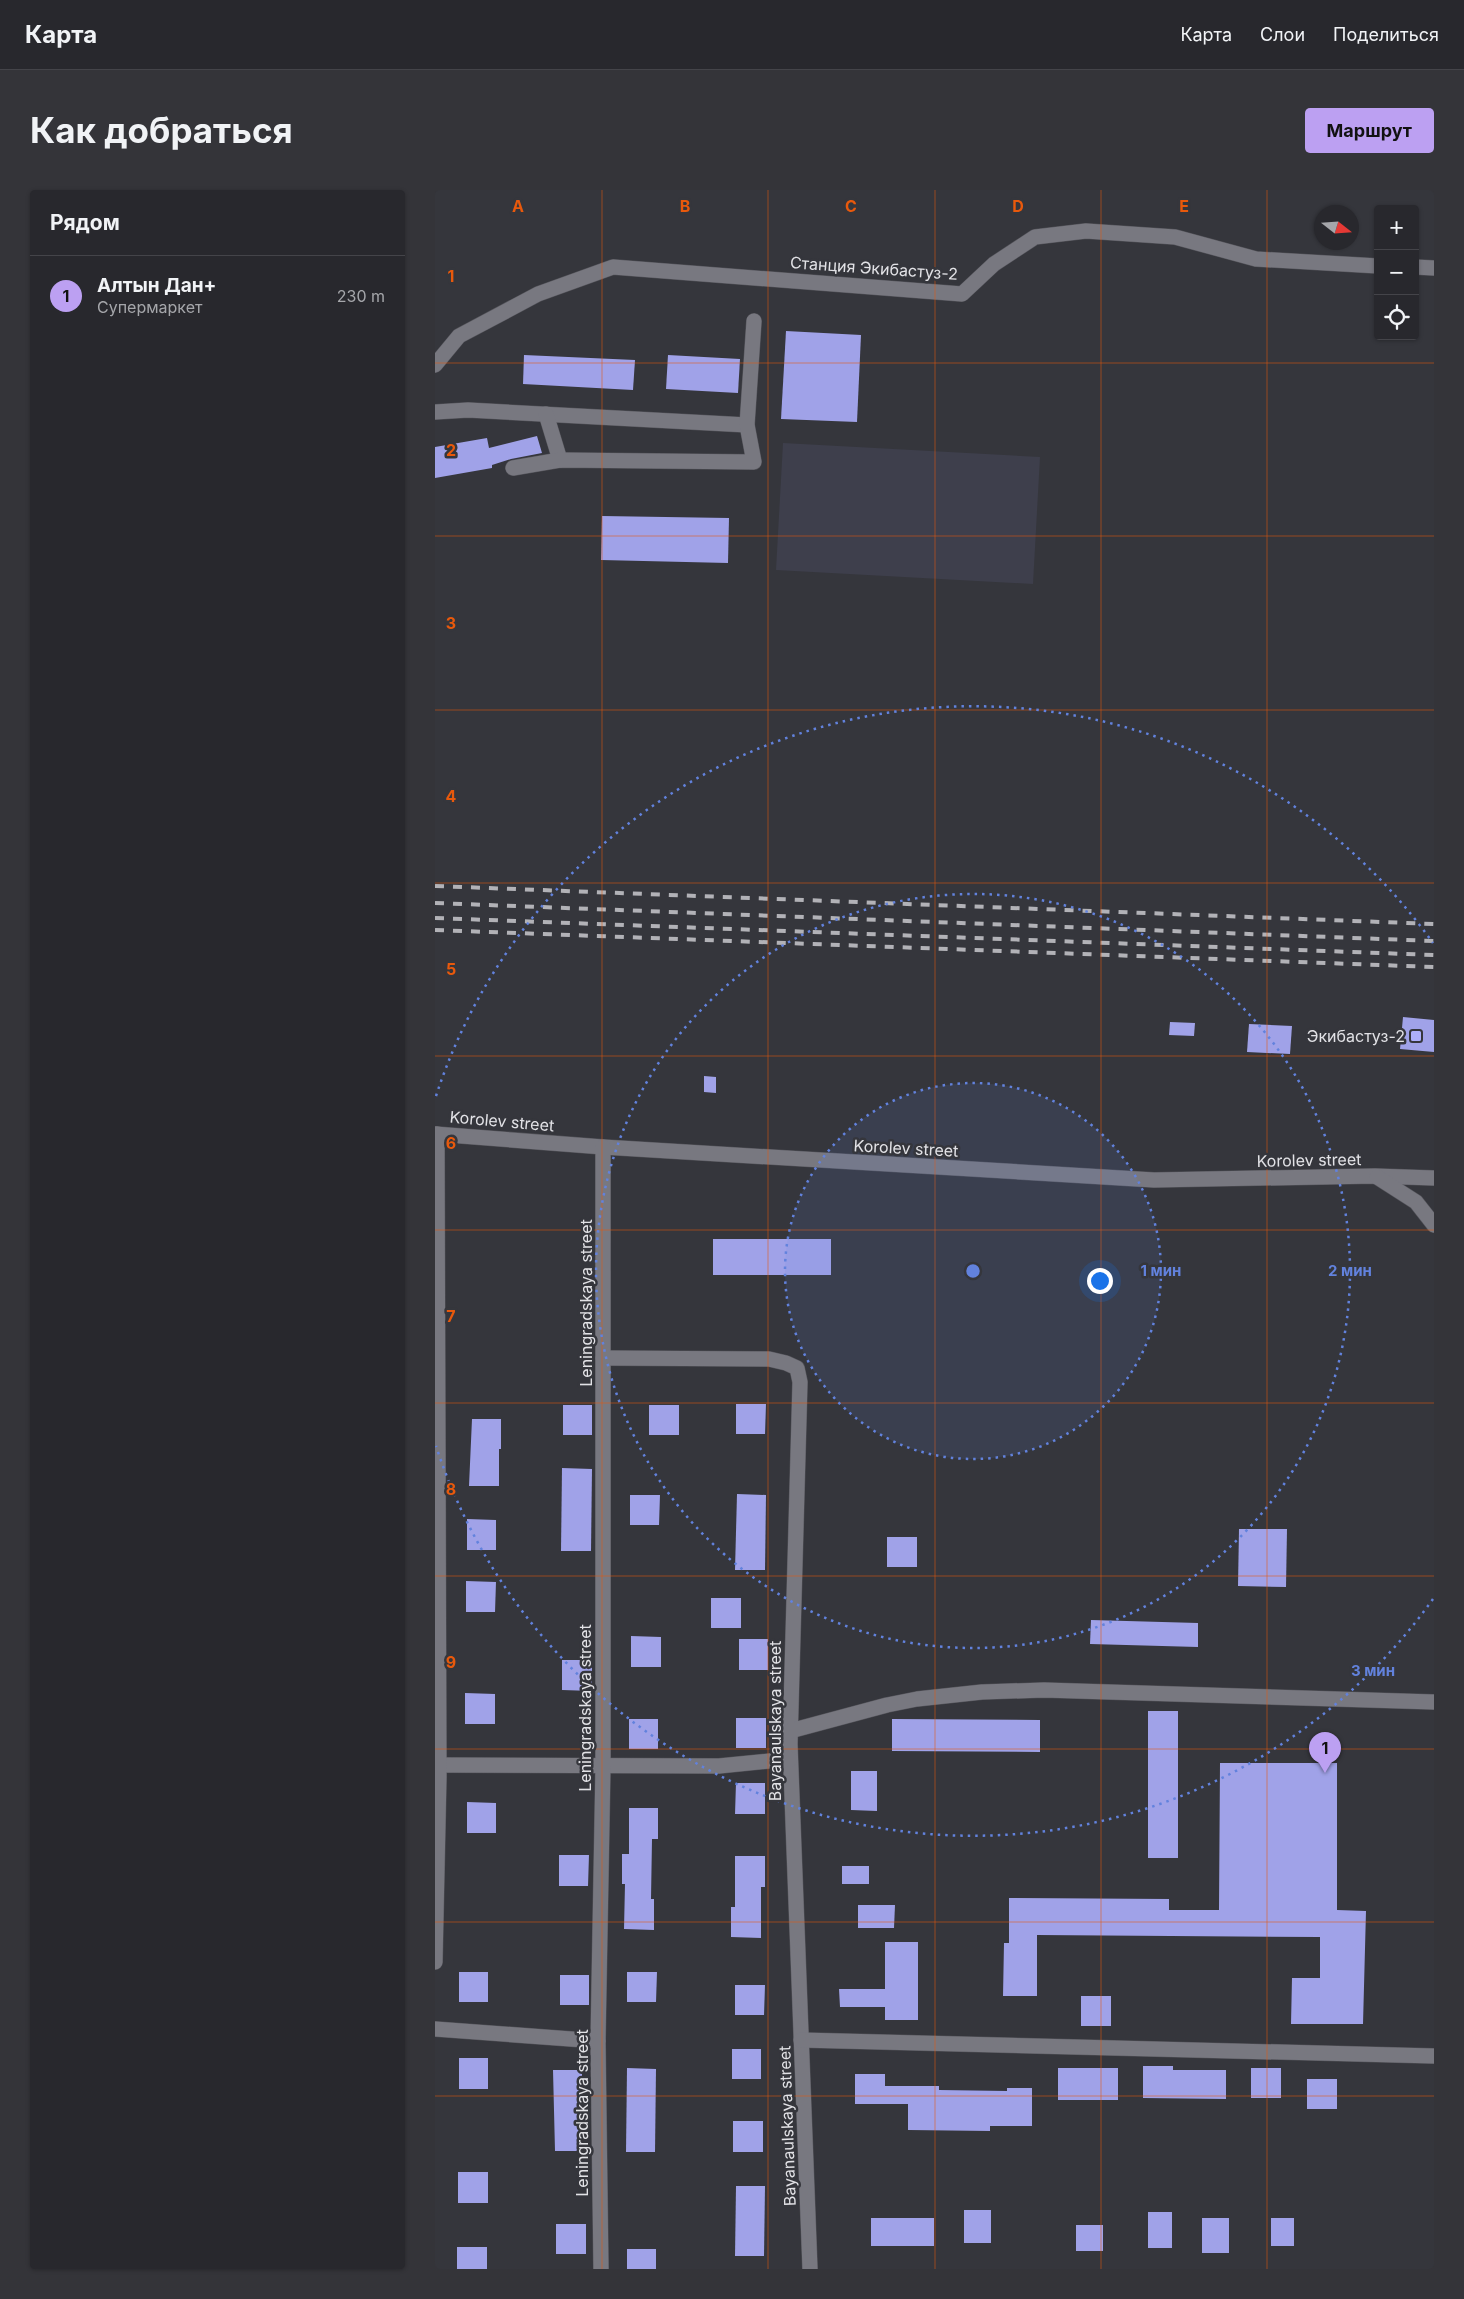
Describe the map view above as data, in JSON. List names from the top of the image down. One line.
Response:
{"streets":{"street":["Станция Экибастуз-2","Korolev street","Leningradskaya street","Bayanaulskaya street"]},"crossings":[["Korolev street","Leningradskaya street"],["Leningradskaya street","Bayanaulskaya street"]],"places":{"transit":["Экибастуз-2"]},"north":"right","page":{"header":"Карта","nav":["Карта","Слои","Поделиться"],"buttons":"Маршрут","title":"Как добраться","heading":"Рядом","map_buttons":["+","−"],"list":[{"mark":"1","name":"Алтын Дан+","note":"Супермаркет","value":"230 m"}],"pins":"1"},"grid":{"columns":["A","B","C","D","E"],"rows":["1","2","3","4","5","6","7","8","9"]},"rings":["1 мин","2 мин","3 мин"]}
